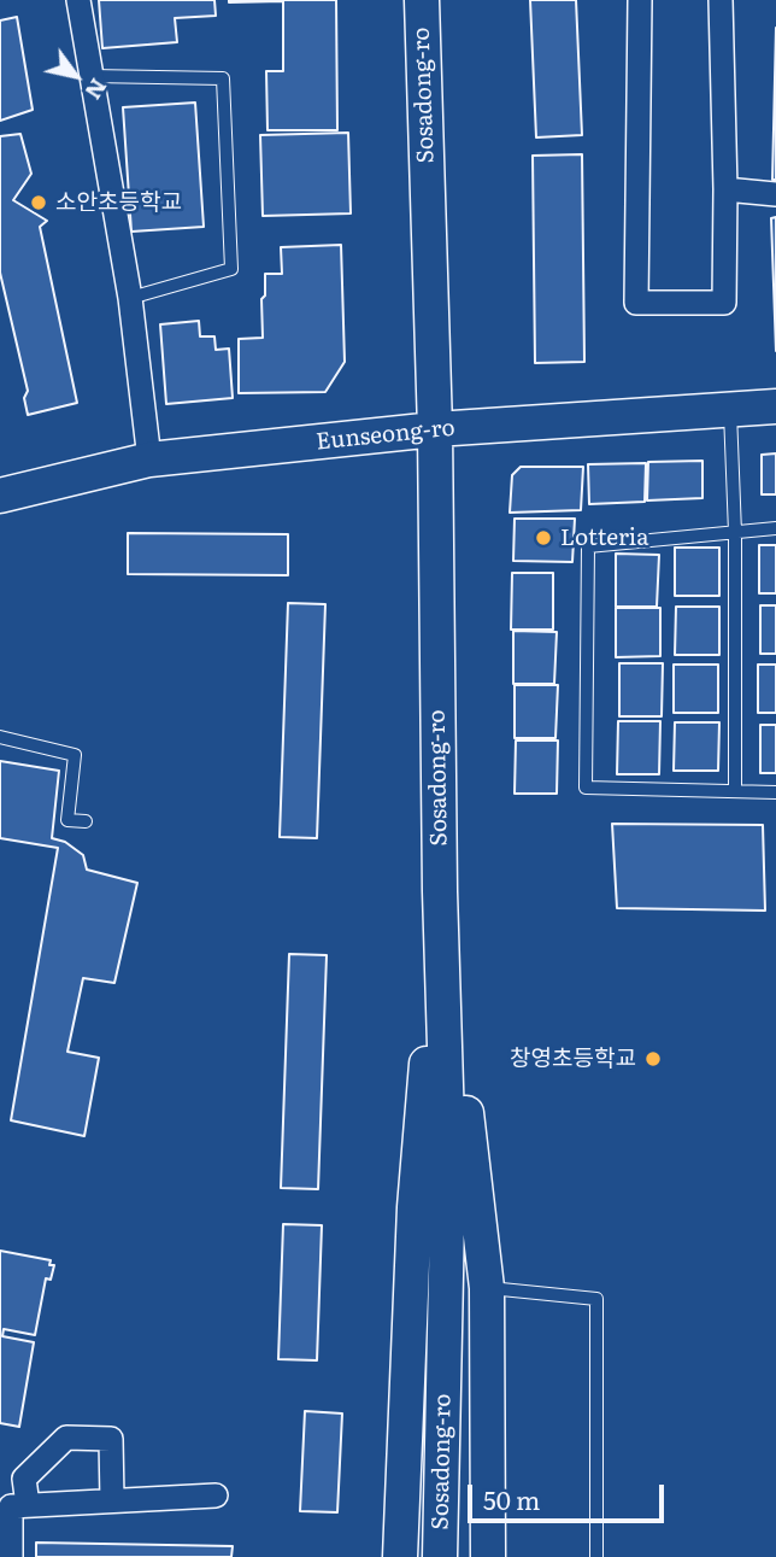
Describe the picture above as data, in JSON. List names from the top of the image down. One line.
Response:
{"streets":{"street":["Sosadong-ro","Eunseong-ro"]},"crossings":[["Sosadong-ro","Eunseong-ro"]],"places":["소안초등학교","Lotteria","창영초등학교"],"scale_bar":"50 m","north":"bottom right"}
